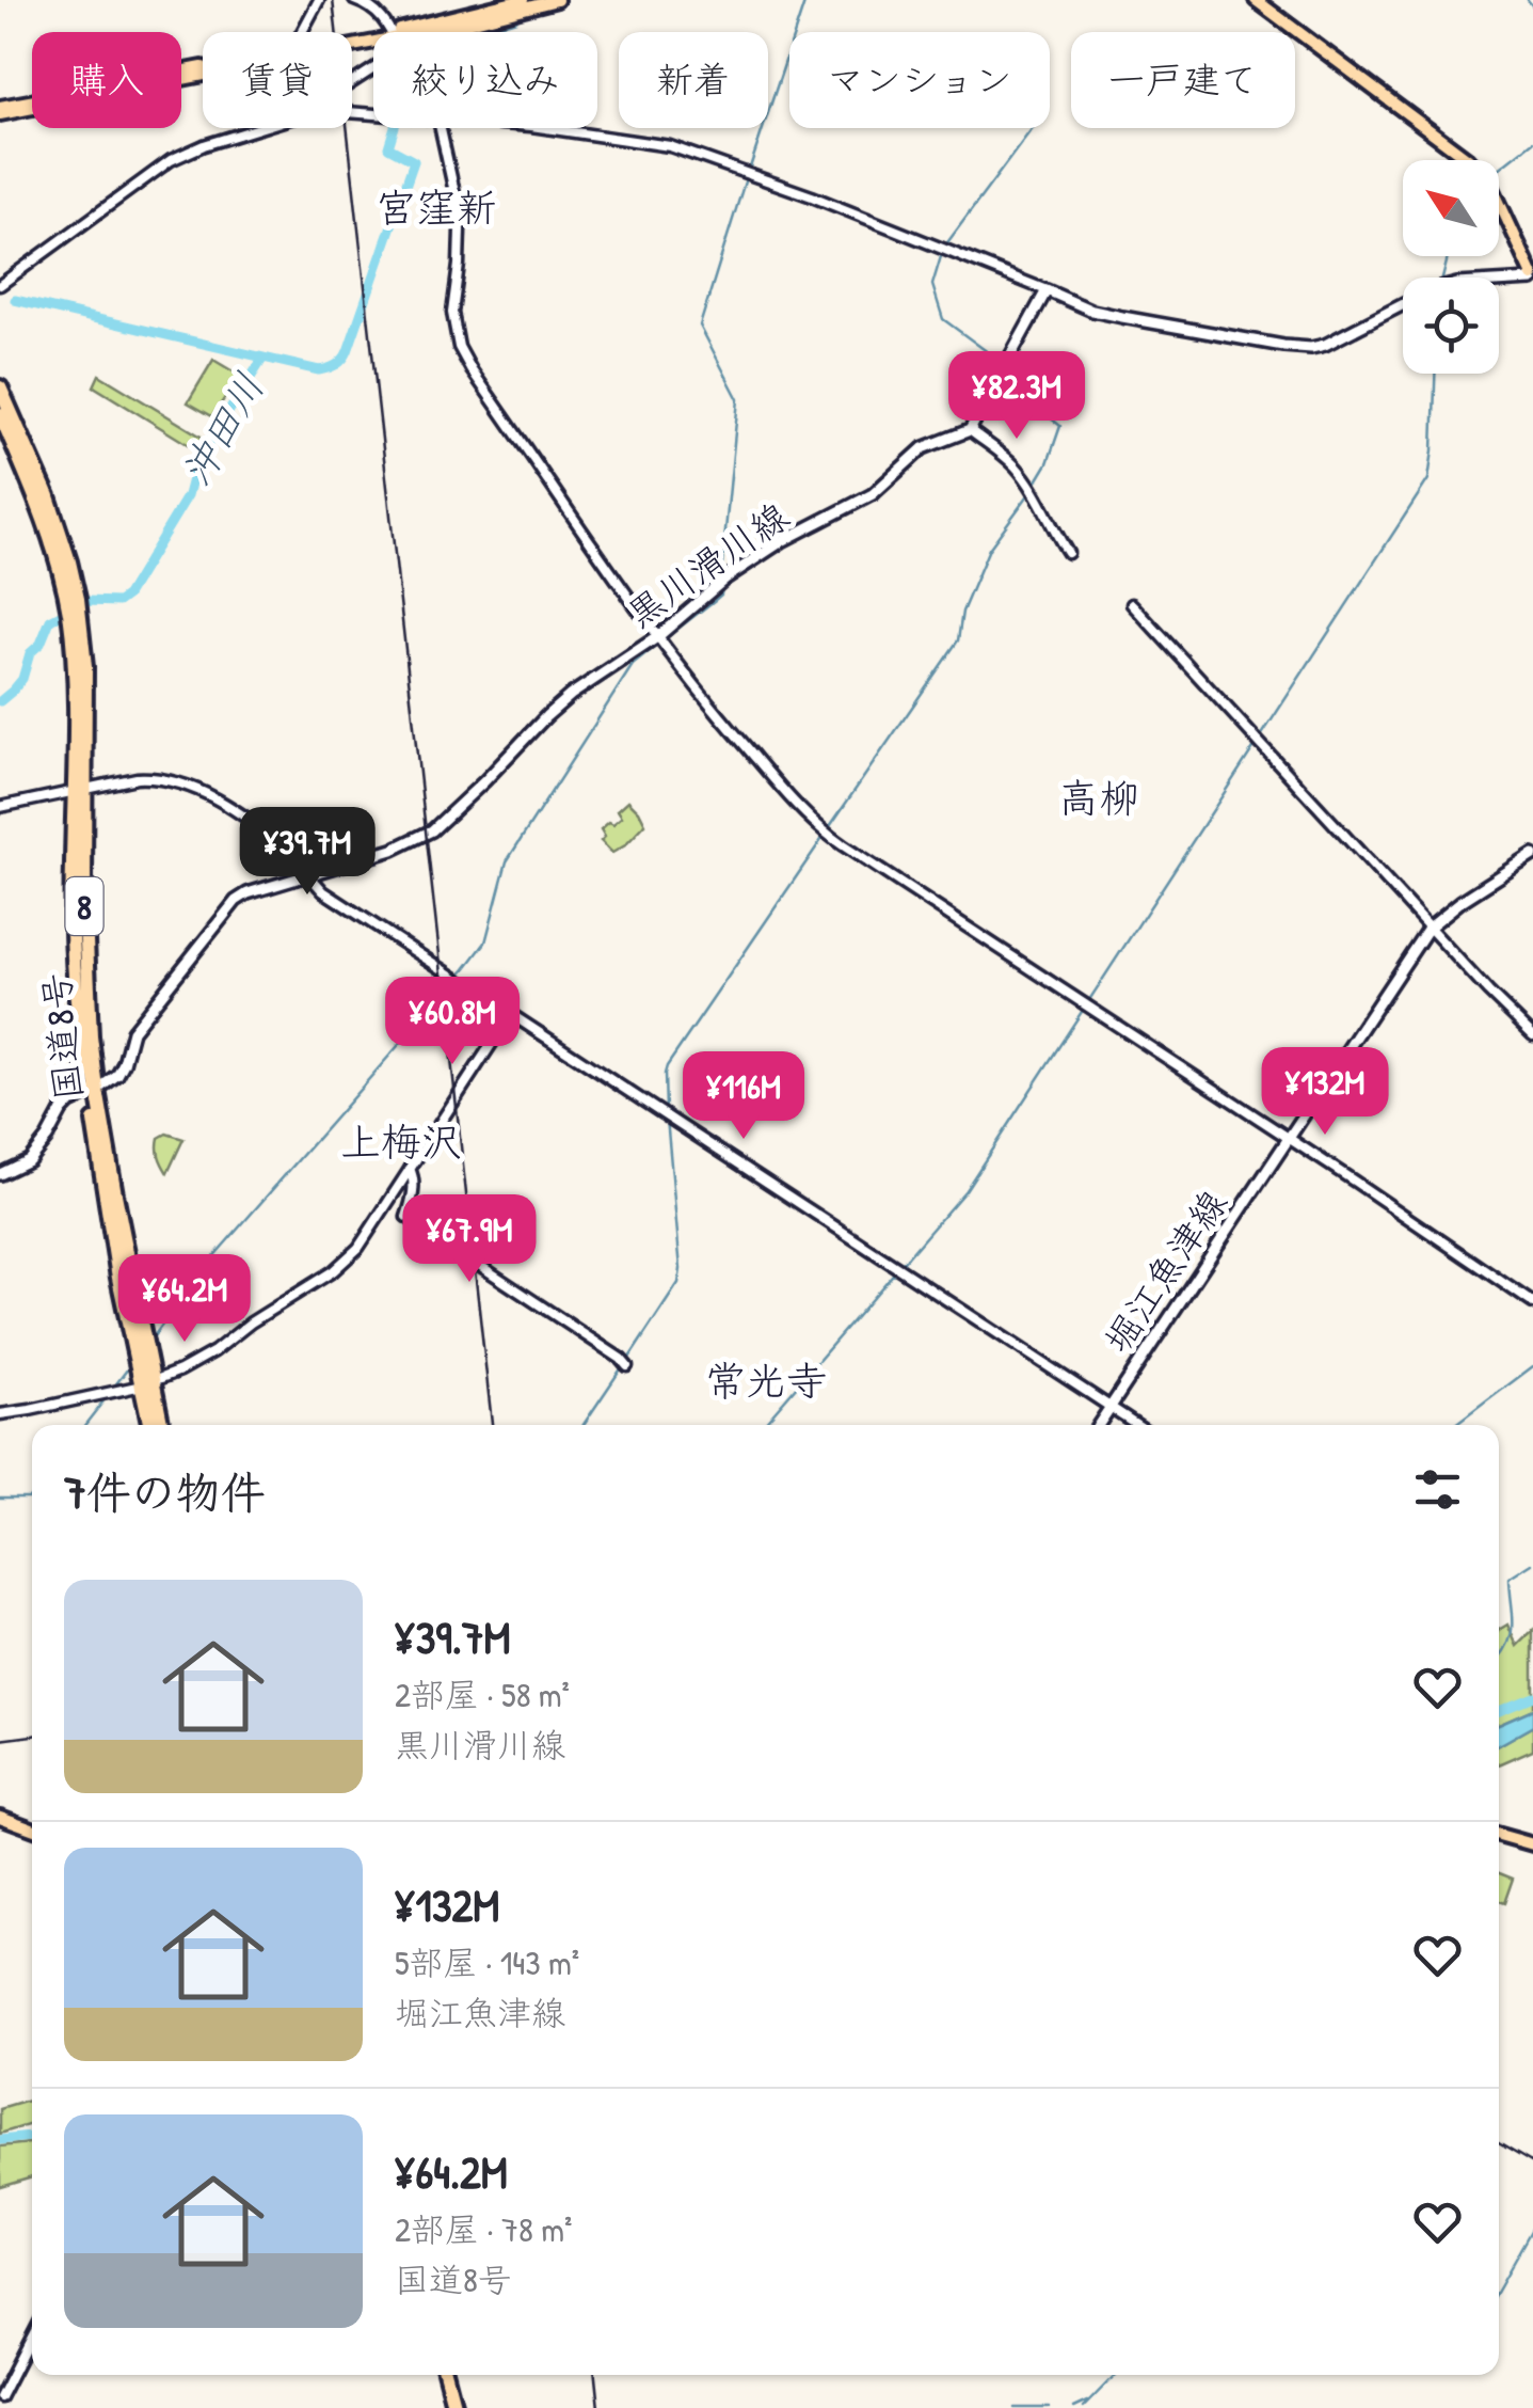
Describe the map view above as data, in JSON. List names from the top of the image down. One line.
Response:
{"streets":{"highway":["8","国道8号"],"main road":["黒川滑川線","堀江魚津線"]},"crossings":[["黒川滑川線","国道8号"]],"districts":["宮窪新","高柳","上梅沢","常光寺"],"water":["沖田川"],"north":"top left","page":{"chip":["購入","賃貸","絞り込み","新着","マンション","一戸建て"],"price":["¥82.3M","¥39.7M","¥60.8M","¥132M","¥116M","¥67.9M","¥64.2M"],"heading":"7件の物件","list":[{"name":"¥39.7M","note":"2部屋 · 58 m² · 黒川滑川線"},{"name":"¥132M","note":"5部屋 · 143 m² · 堀江魚津線"},{"name":"¥64.2M","note":"2部屋 · 78 m² · 国道8号"}]}}
